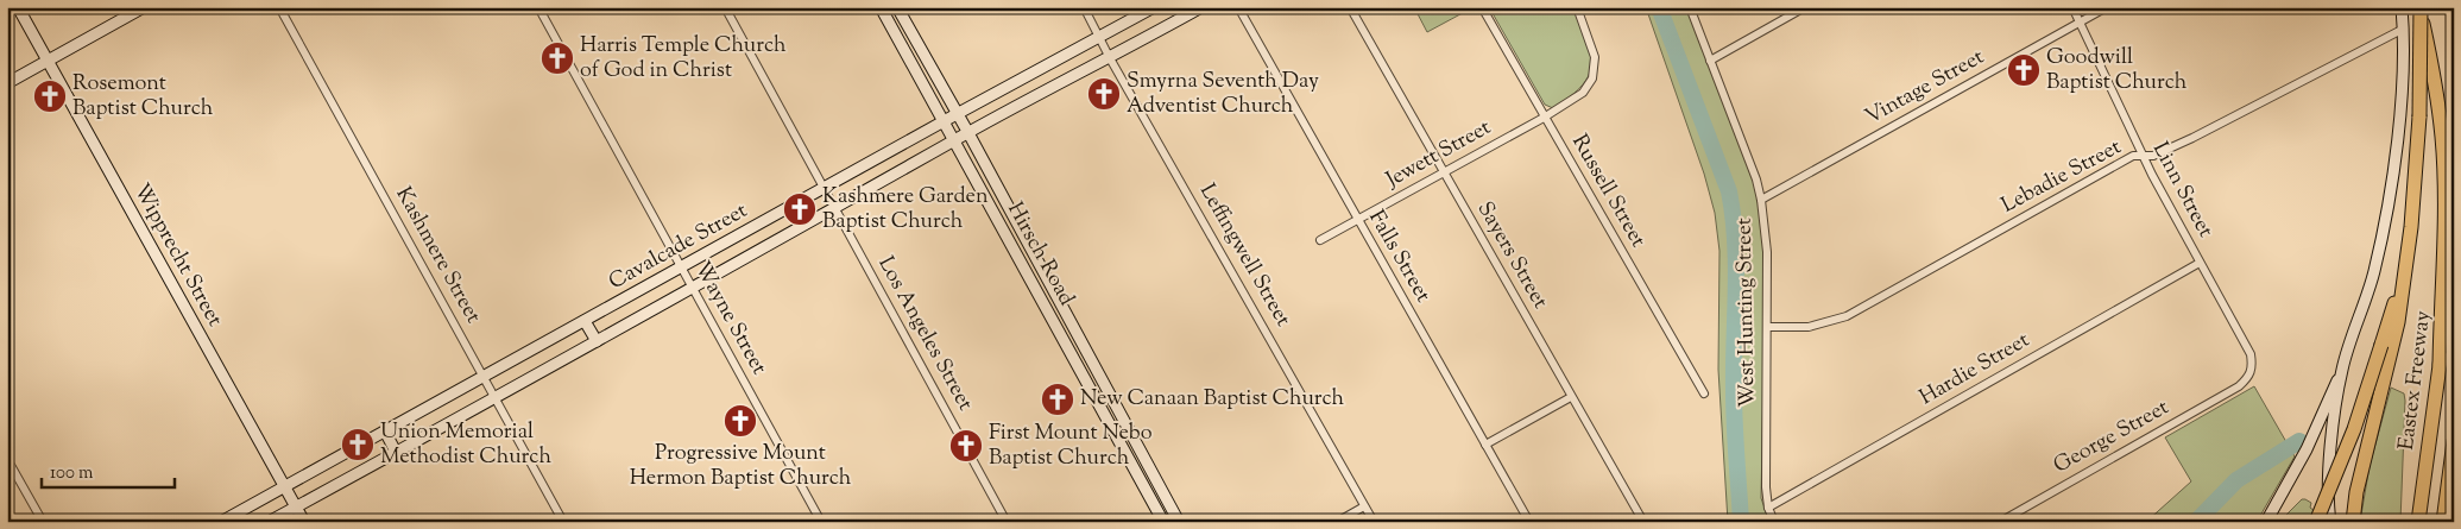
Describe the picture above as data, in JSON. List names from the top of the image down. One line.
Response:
{"streets":{"highway":["Eastex Freeway"],"main road":["Cavalcade Street","Hirsch Road","Wipprecht Street"],"street":["Vintage Street","Jewett Street","Lebadie Street","Linn Street","Russell Street","Kashmere Street","Leffingwell Street","Sayers Street","Falls Street","West Hunting Street","Wayne Street","Los Angeles Street","Hardie Street","George Street"]},"crossings":[["Vintage Street","Linn Street"],["Vintage Street","West Hunting Street"],["Jewett Street","Russell Street"],["Jewett Street","Sayers Street"],["Jewett Street","Falls Street"],["Lebadie Street","Linn Street"],["Lebadie Street","West Hunting Street"],["Linn Street","Hardie Street"],["Linn Street","George Street"],["Cavalcade Street","Hirsch Road"],["Cavalcade Street","Wipprecht Street"],["Cavalcade Street","Kashmere Street"],["Cavalcade Street","Leffingwell Street"],["Cavalcade Street","Wayne Street"],["Cavalcade Street","Los Angeles Street"],["West Hunting Street","Hardie Street"]],"places":{"church":["Harris Temple Church of God in Christ","Goodwill Baptist Church","Smyrna Seventh Day Adventist Church","Rosemont Baptist Church","Kashmere Garden Baptist Church","New Canaan Baptist Church","Progressive Mount Hermon Baptist Church","Union Memorial Methodist Church","First Mount Nebo Baptist Church"]},"scale_bar":"100 m"}
